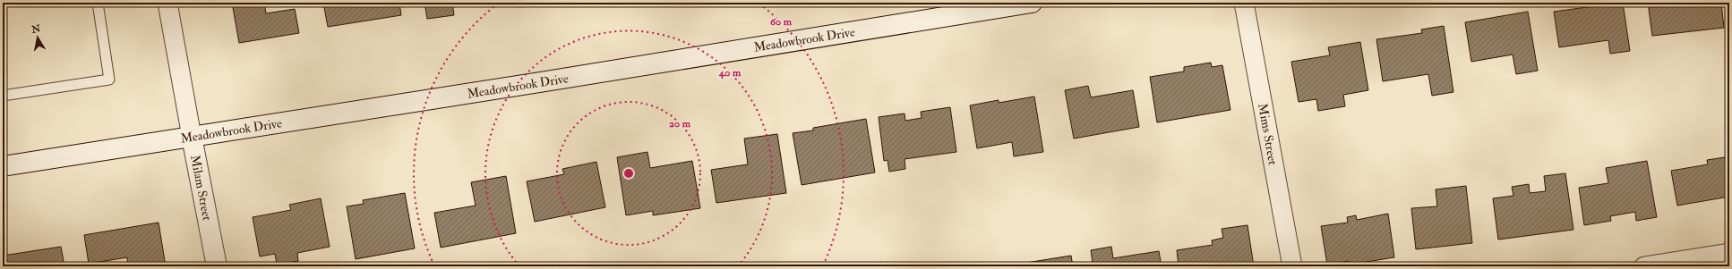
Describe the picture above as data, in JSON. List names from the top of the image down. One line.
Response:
{"streets":{"main road":["Meadowbrook Drive","Milam Street"],"street":["Mims Street"]},"crossings":[["Meadowbrook Drive","Milam Street"]],"north":"top","rings":["60 m","40 m","20 m"]}
